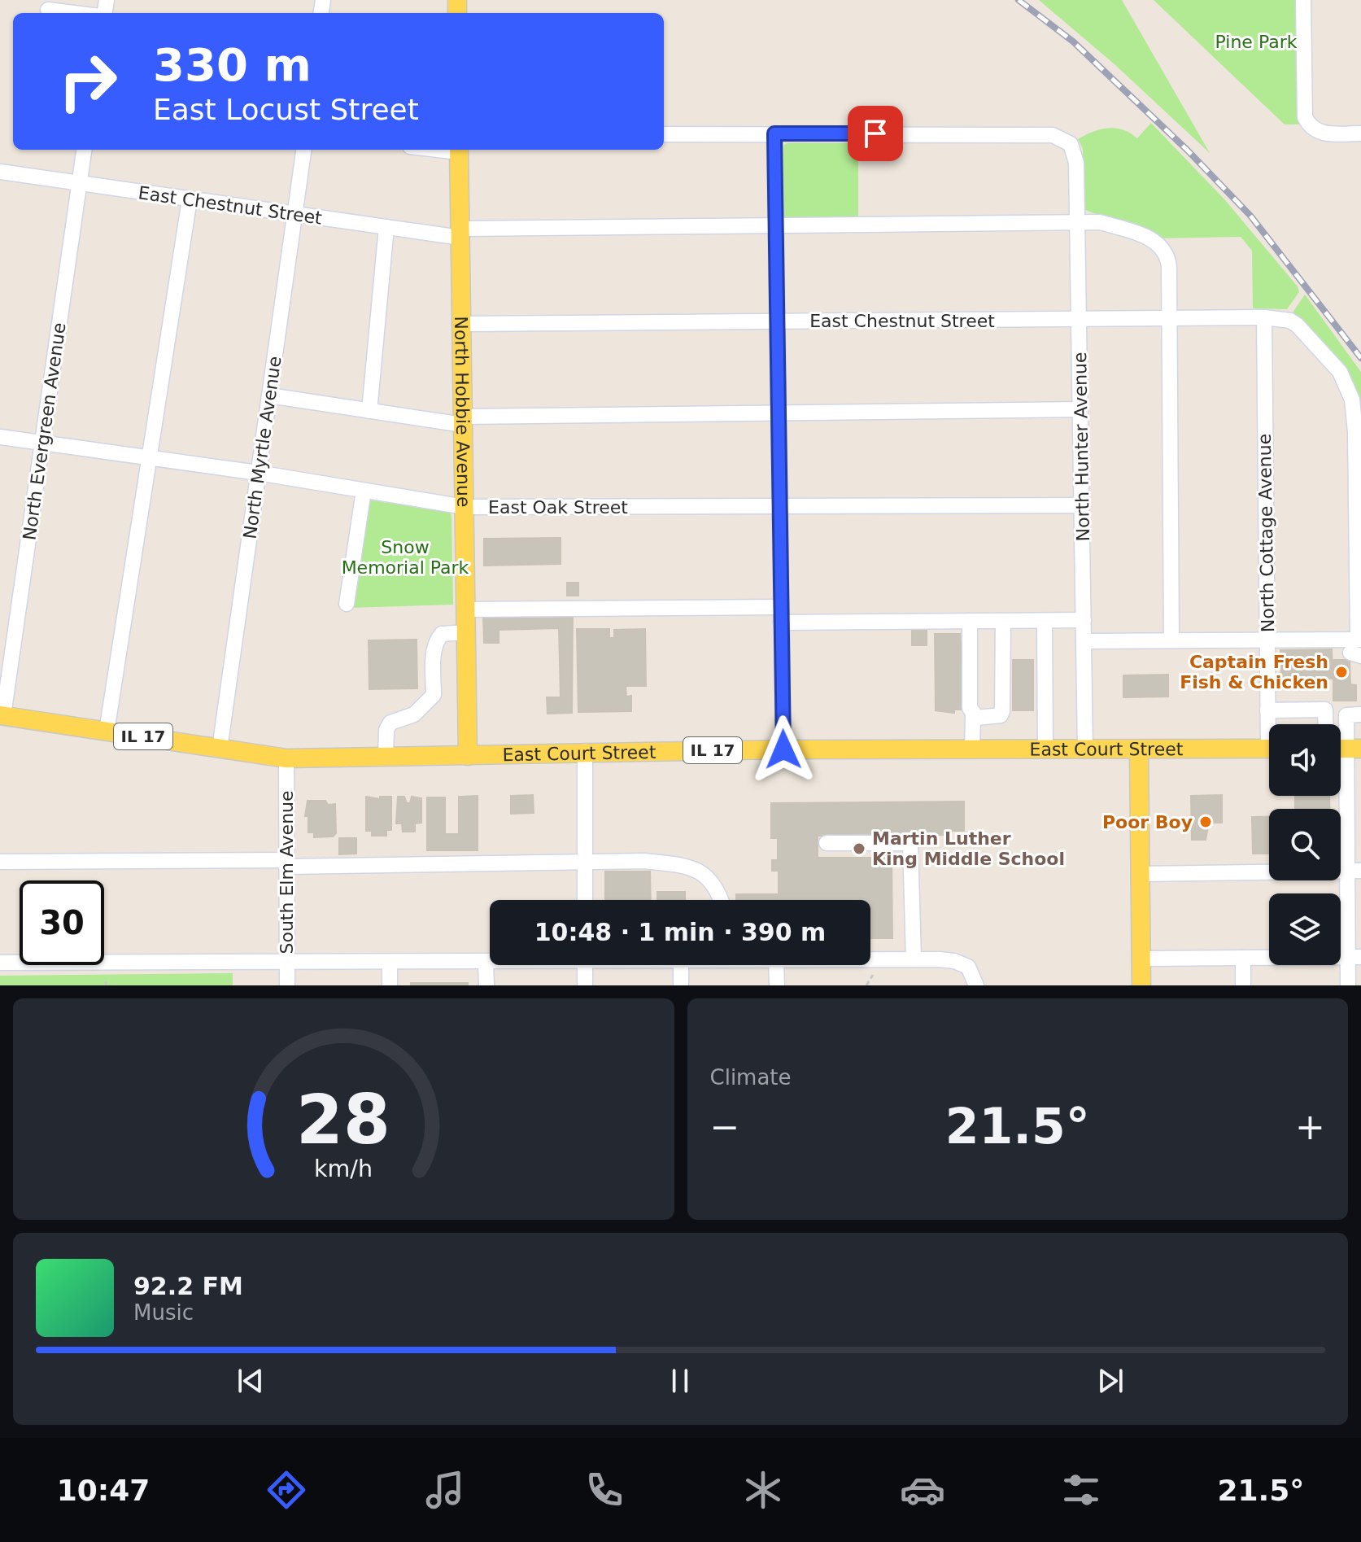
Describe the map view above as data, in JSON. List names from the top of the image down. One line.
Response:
{"streets":{"main road":["North Hobbie Avenue","IL 17","East Court Street"],"street":["East Chestnut Street","North Evergreen Avenue","North Hunter Avenue","North Myrtle Avenue","East Oak Street","North Cottage Avenue","South Elm Avenue"]},"crossings":[["East Chestnut Street","North Hobbie Avenue"],["East Chestnut Street","North Evergreen Avenue"],["East Chestnut Street","North Hunter Avenue"],["East Chestnut Street","North Myrtle Avenue"],["East Chestnut Street","North Cottage Avenue"],["North Hobbie Avenue","East Oak Street"],["North Hobbie Avenue","East Court Street"],["North Evergreen Avenue","East Oak Street"],["North Evergreen Avenue","East Court Street"],["North Hunter Avenue","East Oak Street"],["North Hunter Avenue","East Court Street"],["North Myrtle Avenue","East Oak Street"],["North Myrtle Avenue","East Court Street"],["East Court Street","South Elm Avenue"]],"parks":["Pine Park","Snow Memorial Park"],"places":["Captain Fresh Fish & Chicken","Poor Boy","Martin Luther King Middle School"],"page":{"turn":["330 m","East Locust Street"],"limit":"30","trip":"10:48 · 1 min · 390 m","tile":"Climate","heat":["−","21.5°","+"],"song":["92.2 FM","Music"],"tabs":["10:47","21.5°"],"gauge":["28","km/h"]}}
